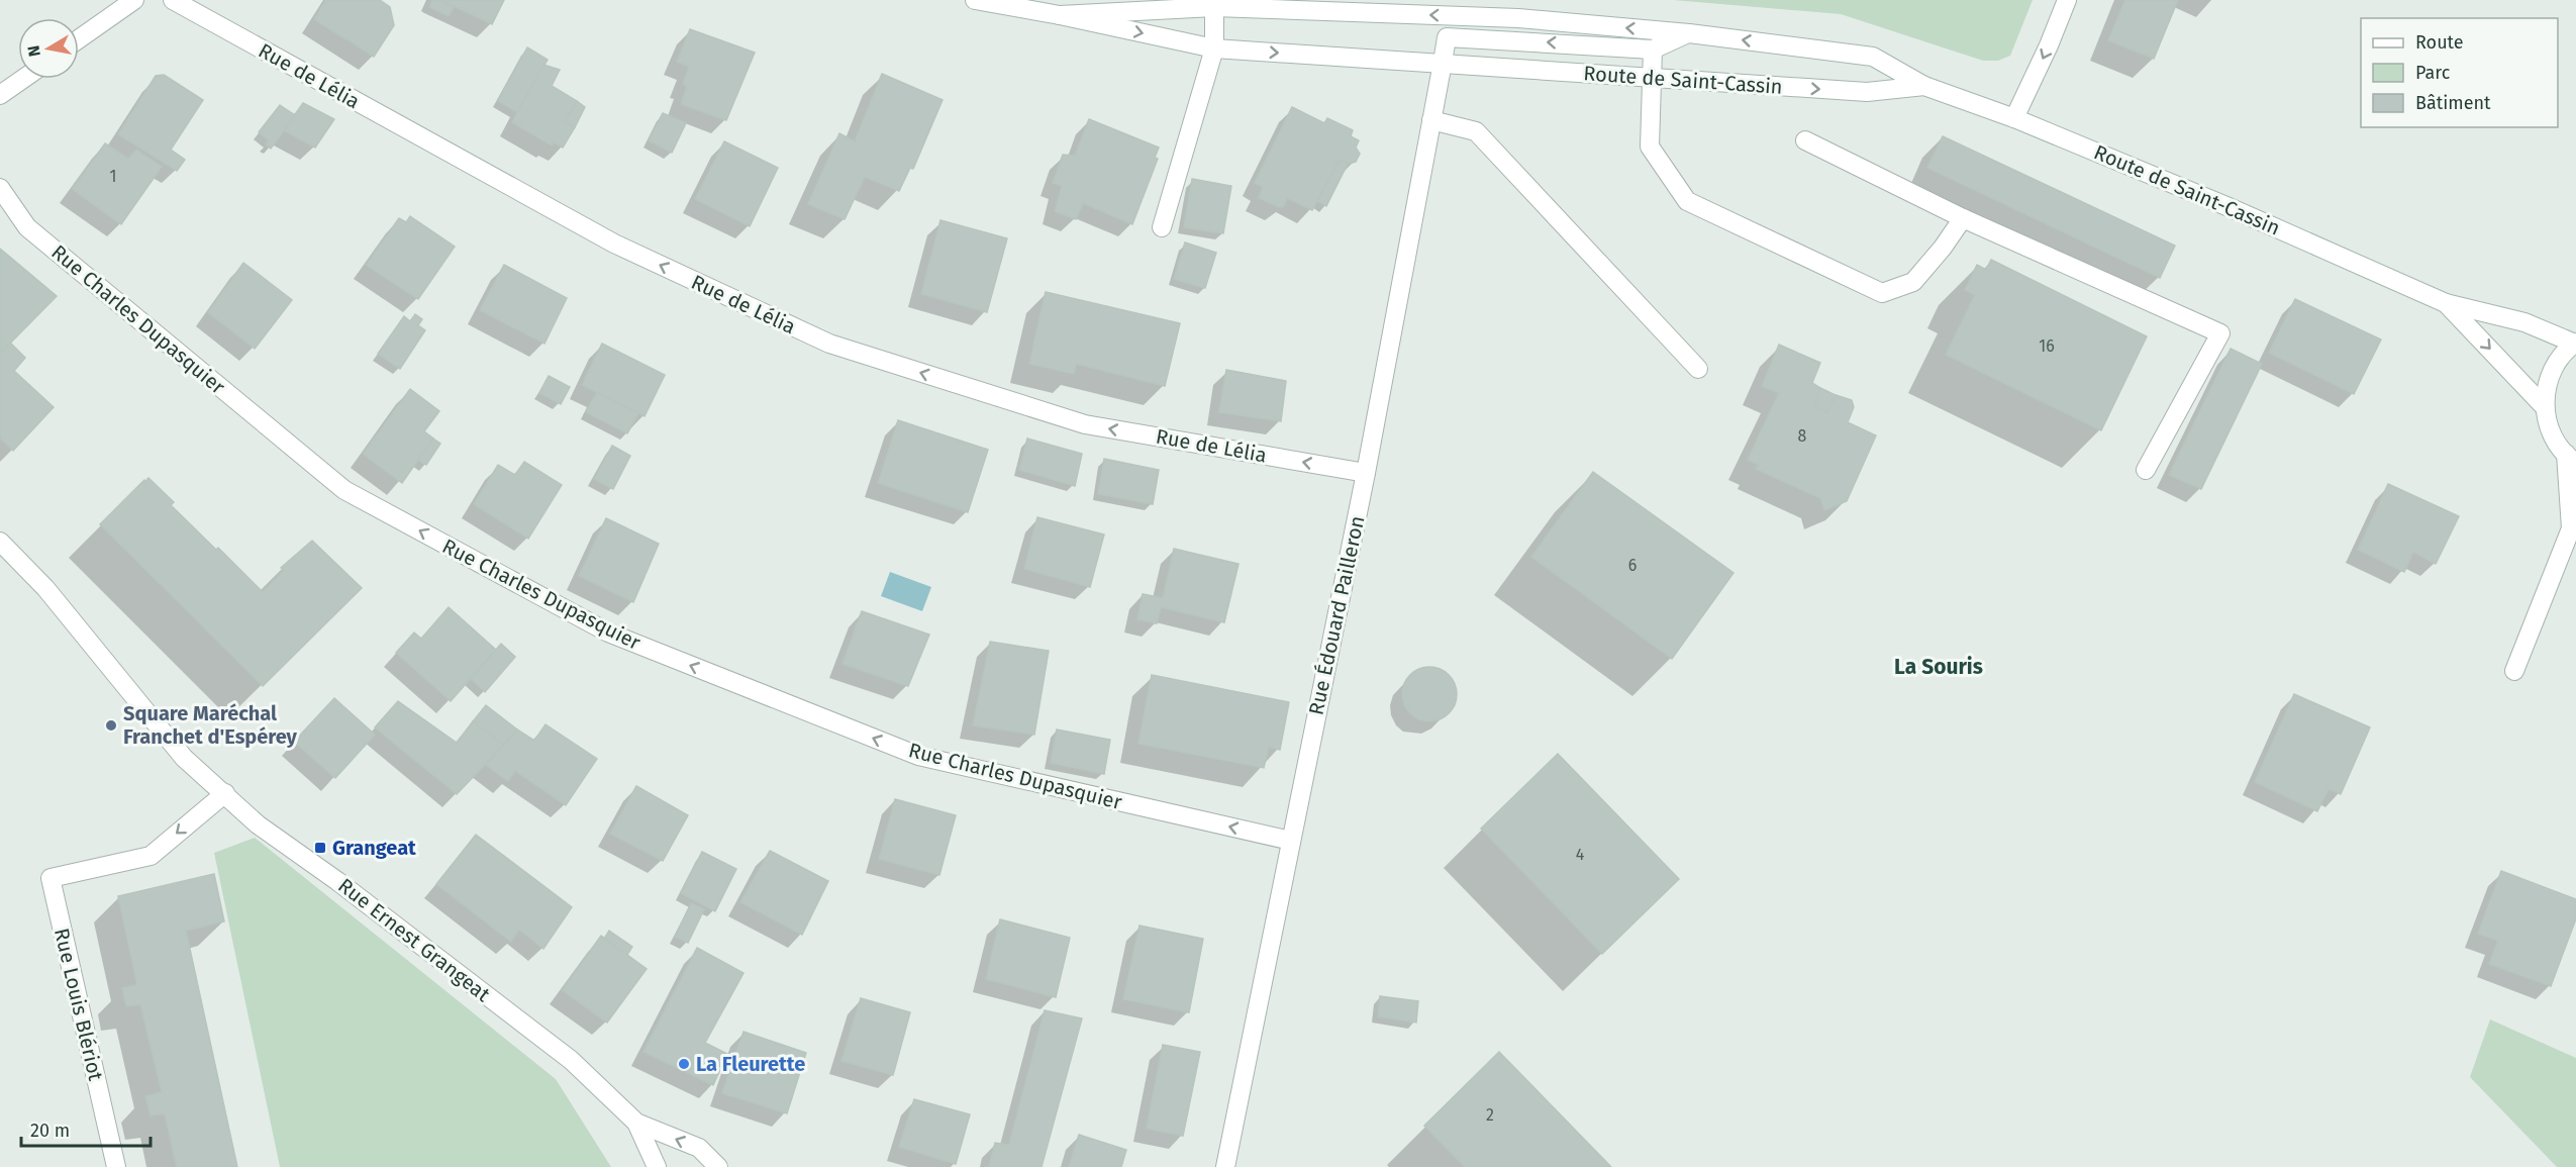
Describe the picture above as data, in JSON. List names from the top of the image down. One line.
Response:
{"streets":{"street":["Rue de Lélia","Route de Saint-Cassin","Rue Charles Dupasquier","Rue Édouard Pailleron","Rue Ernest Grangeat","Rue Louis Blériot"]},"crossings":[["Rue de Lélia","Rue Édouard Pailleron"],["Route de Saint-Cassin","Rue Édouard Pailleron"],["Rue Charles Dupasquier","Rue Édouard Pailleron"],["Rue Ernest Grangeat","Rue Louis Blériot"]],"one_way":["Rue de Lélia","Rue Charles Dupasquier"],"districts":["La Souris"],"places":{"other":["Square Maréchal Franchet d'Espérey","La Fleurette"],"transit":["Grangeat"]},"house_numbers":["1","16","8","6","4","2"],"legend":["Route","Parc","Bâtiment"],"scale_bar":"20 m","north":"left"}
